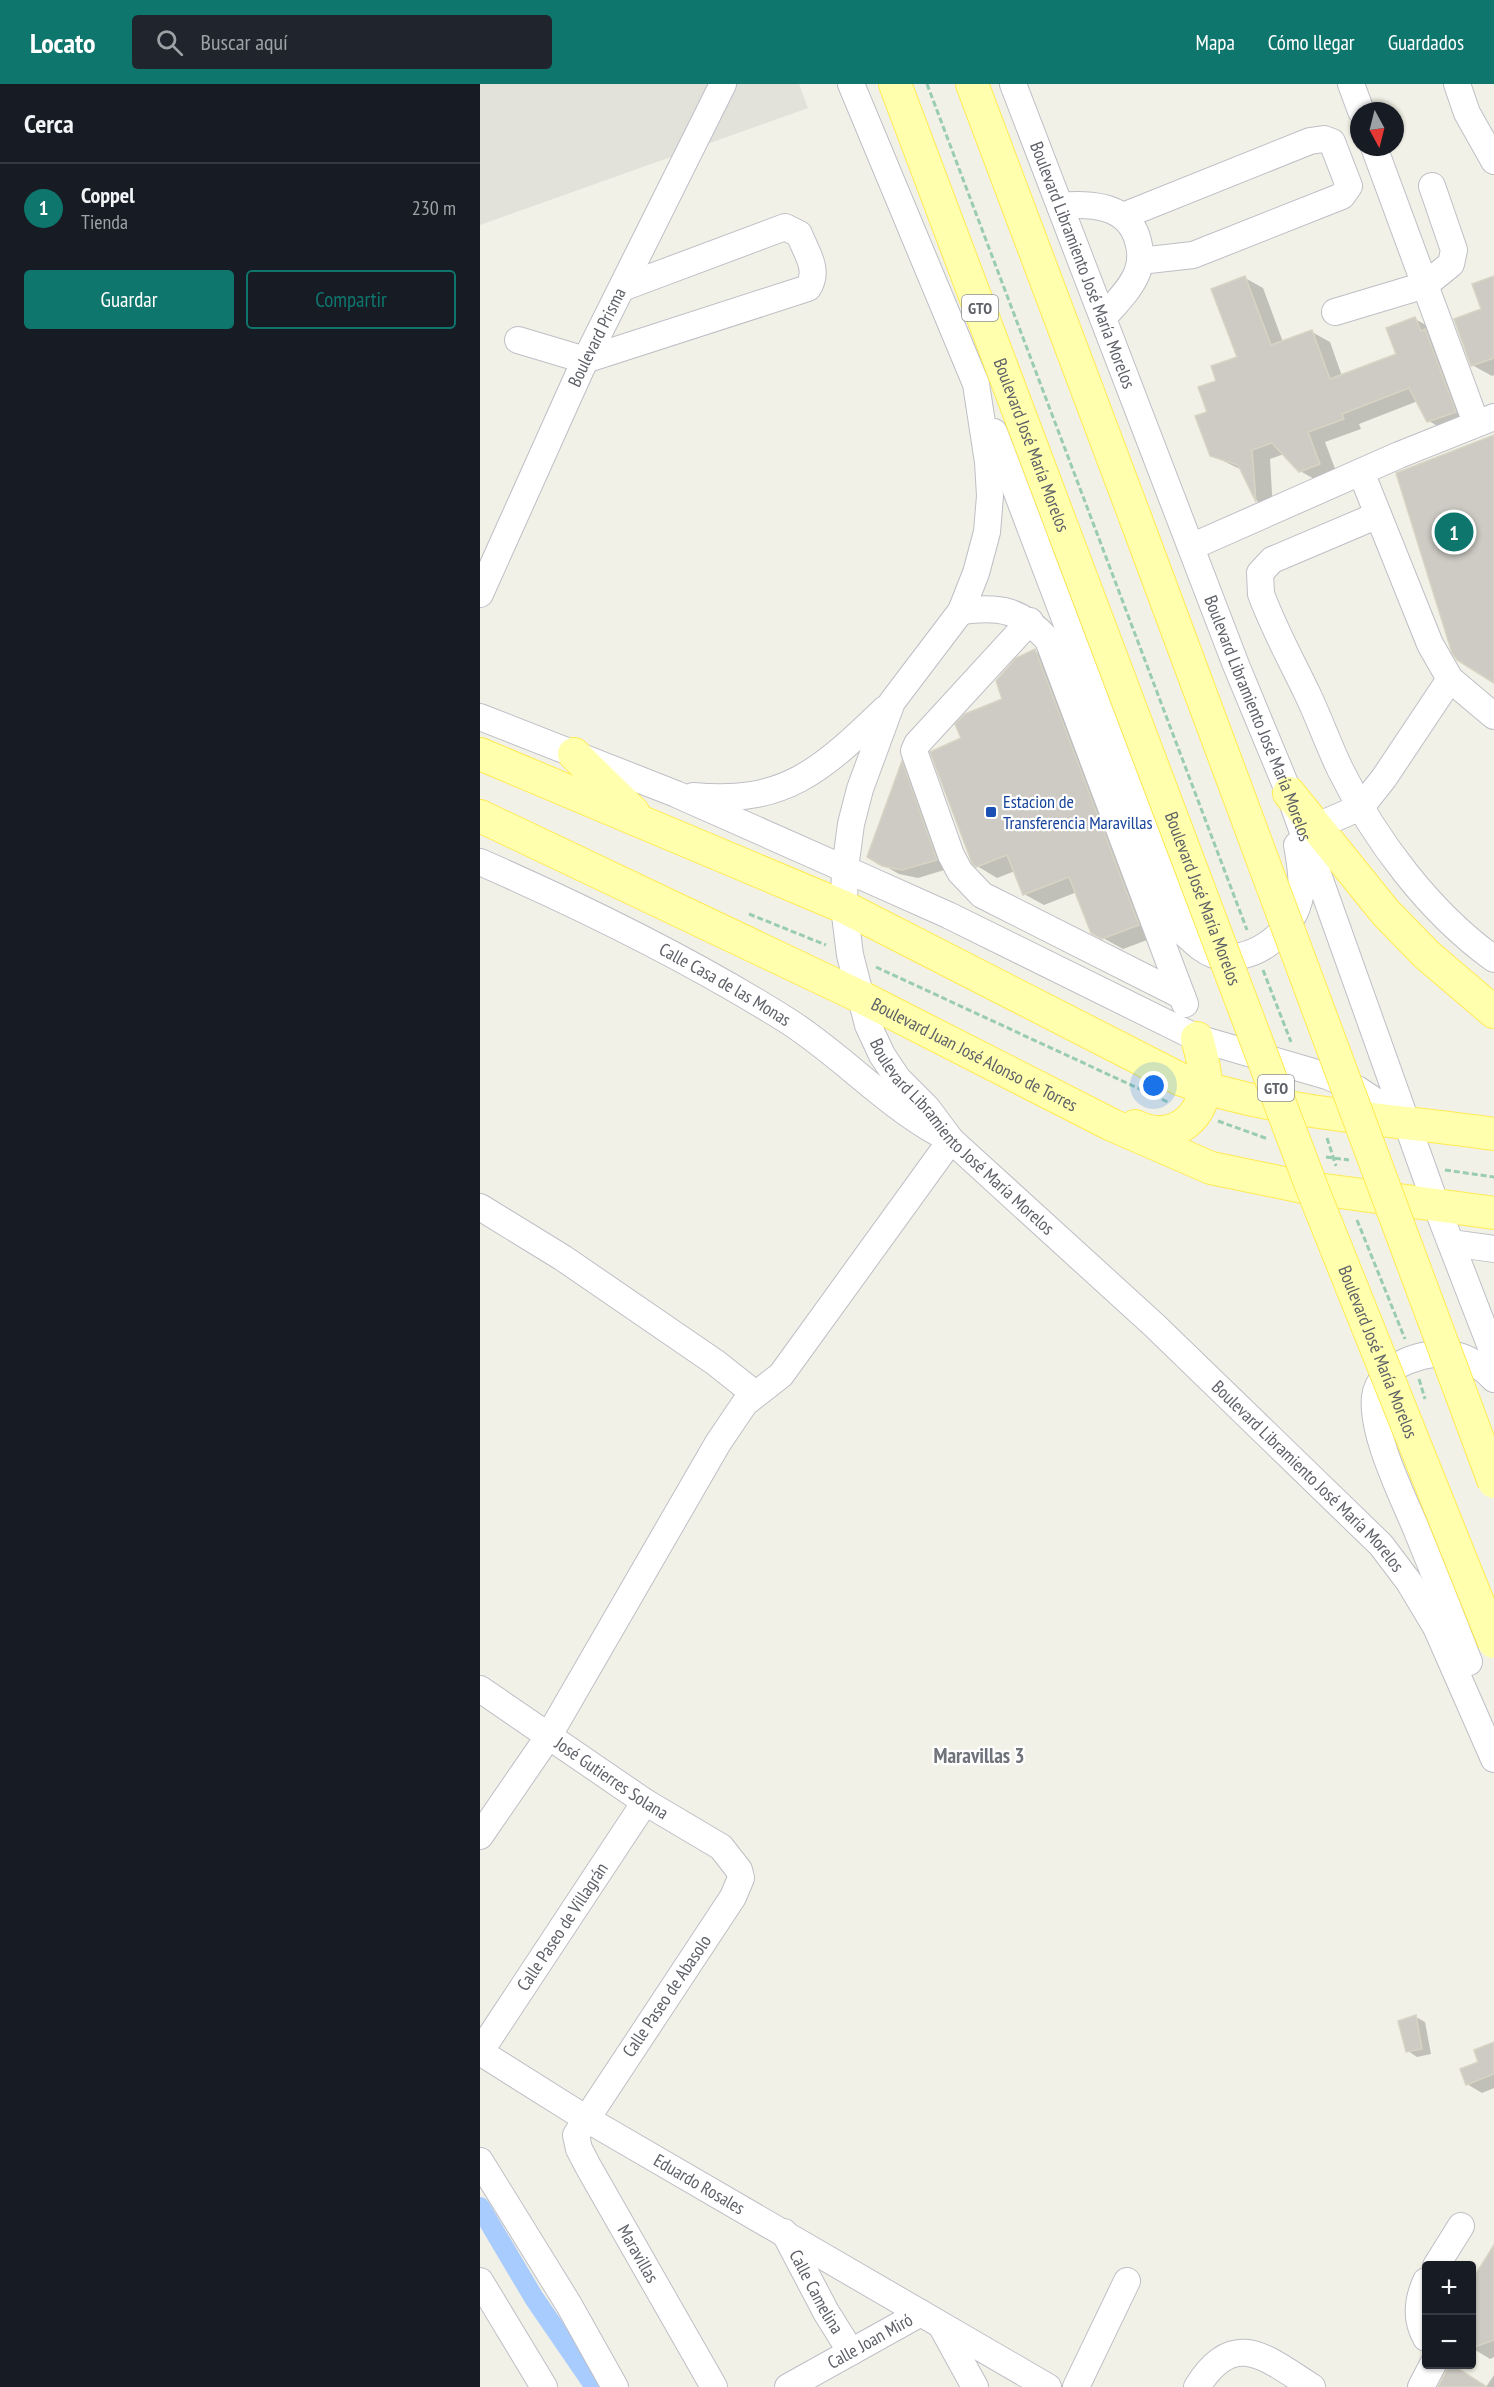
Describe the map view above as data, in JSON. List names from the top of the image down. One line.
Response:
{"streets":{"main road":["GTO","Boulevard José María Morelos","Boulevard Juan José Alonso de Torres"],"street":["Boulevard Libramiento José María Morelos","Boulevard Prisma","Calle Casa de las Monas","José Gutierres Solana","Calle Paseo de Villagrán","Calle Paseo de Abasolo","Eduardo Rosales","Maravillas","Calle Camelina","Calle Joan Miró"]},"crossings":[["Boulevard Libramiento José María Morelos","Calle Casa de las Monas"],["Boulevard Libramiento José María Morelos","Boulevard Juan José Alonso de Torres"],["José Gutierres Solana","Calle Paseo de Villagrán"],["José Gutierres Solana","Calle Paseo de Abasolo"],["Calle Paseo de Villagrán","Eduardo Rosales"],["Calle Paseo de Abasolo","Eduardo Rosales"],["Calle Paseo de Abasolo","Maravillas"],["Eduardo Rosales","Maravillas"],["Eduardo Rosales","Calle Camelina"],["Eduardo Rosales","Calle Joan Miró"],["Calle Camelina","Calle Joan Miró"]],"districts":["Maravillas 3"],"places":{"transit":["Estacion de Transferencia Maravillas"]},"north":"bottom","page":{"header":"Locato","search":"Buscar aquí","nav":["Mapa","Cómo llegar","Guardados"],"heading":"Cerca","list":[{"mark":"1","name":"Coppel","note":"Tienda","value":"230 m"}],"buttons":["Guardar","Compartir"],"pins":"1","map_buttons":["+","−"]}}
